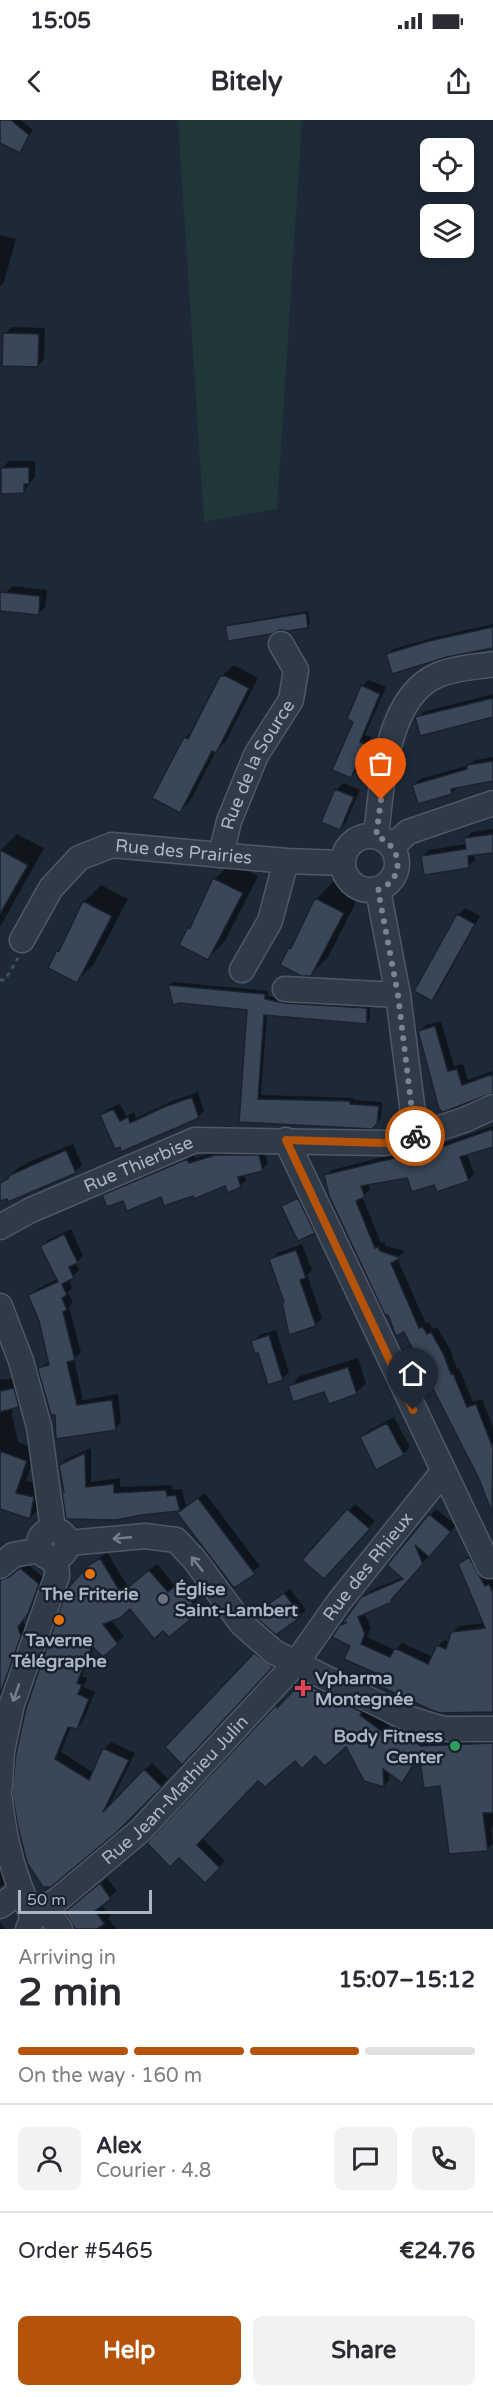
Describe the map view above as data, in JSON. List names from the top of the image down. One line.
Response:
{"streets":{"street":["Rue de la Source","Rue des Prairies","Rue Thierbise","Rue des Rhieux","Rue Jean-Mathieu Julin"]},"crossings":[["Rue de la Source","Rue des Prairies"],["Rue des Rhieux","Rue Jean-Mathieu Julin"]],"places":{"other":["The Friterie","Église Saint-Lambert","Taverne Télégraphe","Body Fitness Center"],"health":["Vpharma Montegnée"]},"scale_bar":"50 m","page":{"status":"15:05","header":"Bitely","scale":"50 m","heading":["2 min","Arriving in","15:07–15:12"],"panel":["Alex","Courier · 4.8","Order #5465","€24.76"],"bar":"On the way · 160 m","buttons":["Help","Share"]}}
